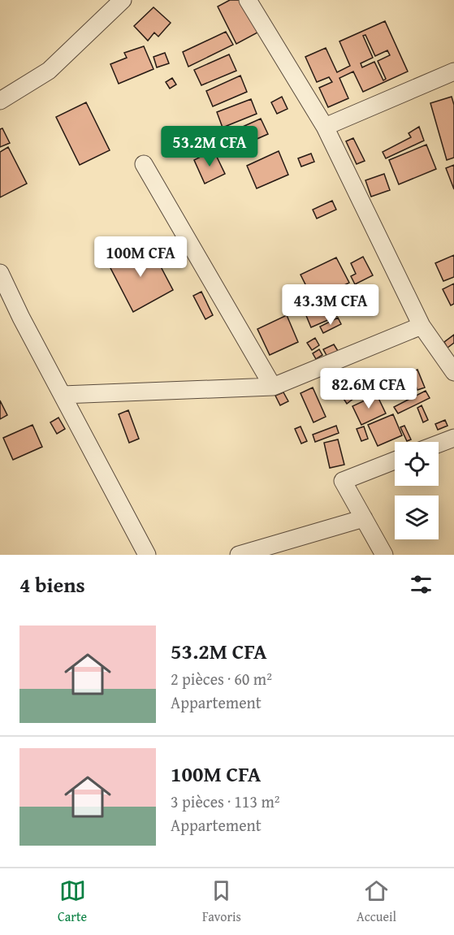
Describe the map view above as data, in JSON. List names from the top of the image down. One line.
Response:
{"page":{"price":["53.2M CFA","100M CFA","43.3M CFA","82.6M CFA"],"heading":"4 biens","list":[{"name":"53.2M CFA","note":"2 pièces · 60 m² · Appartement"},{"name":"100M CFA","note":"3 pièces · 113 m² · Appartement"}],"tabs":["Carte","Favoris","Accueil"]}}
